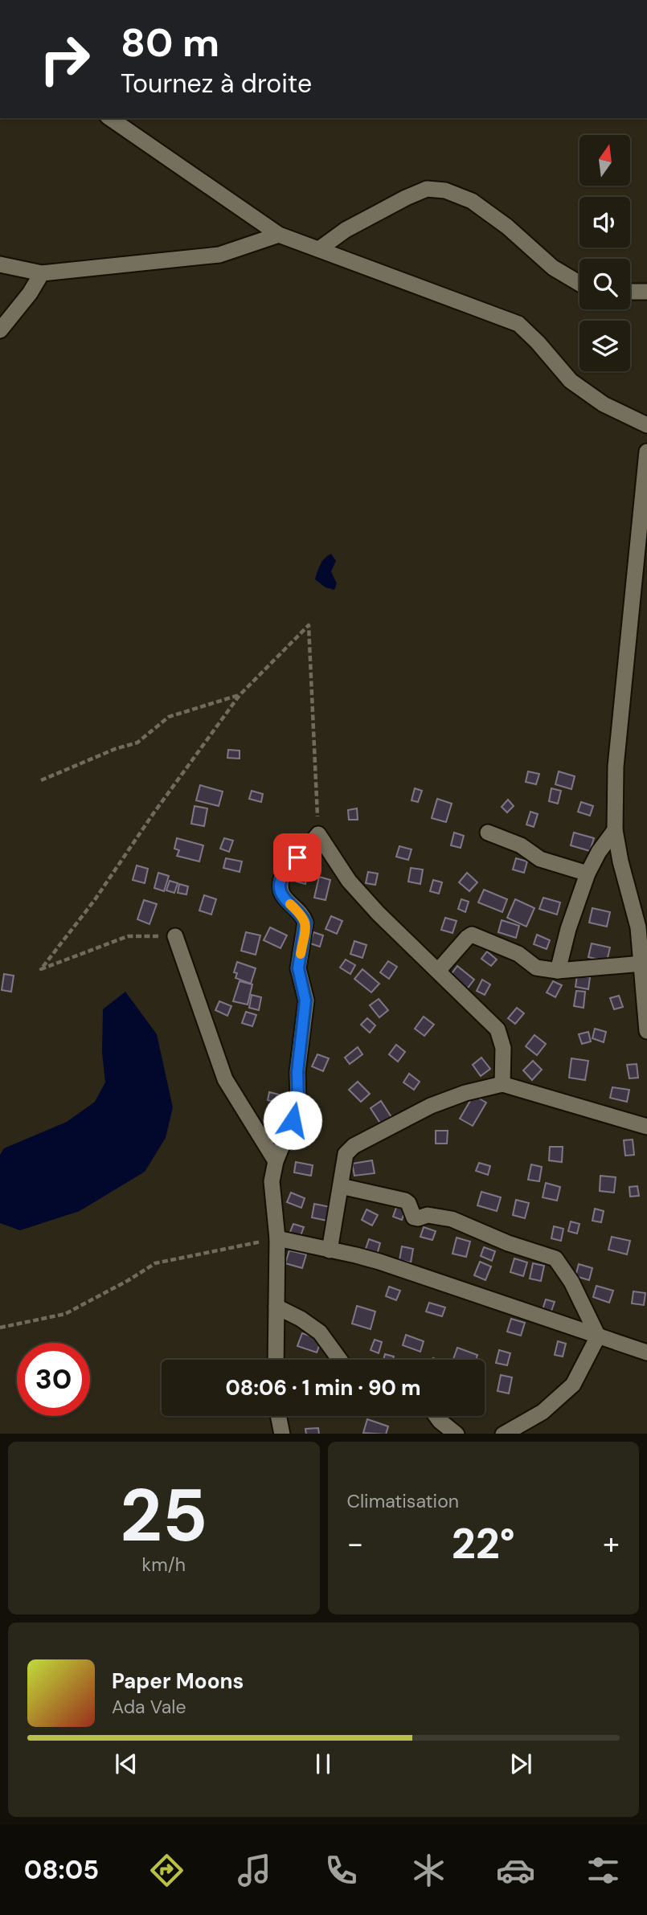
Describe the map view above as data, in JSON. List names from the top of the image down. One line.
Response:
{"north":"top","page":{"turn":["80 m","Tournez à droite"],"limit":"30","trip":"08:06 · 1 min · 90 m","tile":[["25","km/h"],"Climatisation"],"heat":["−","22°","+"],"song":["Paper Moons","Ada Vale"],"tabs":"08:05"}}
